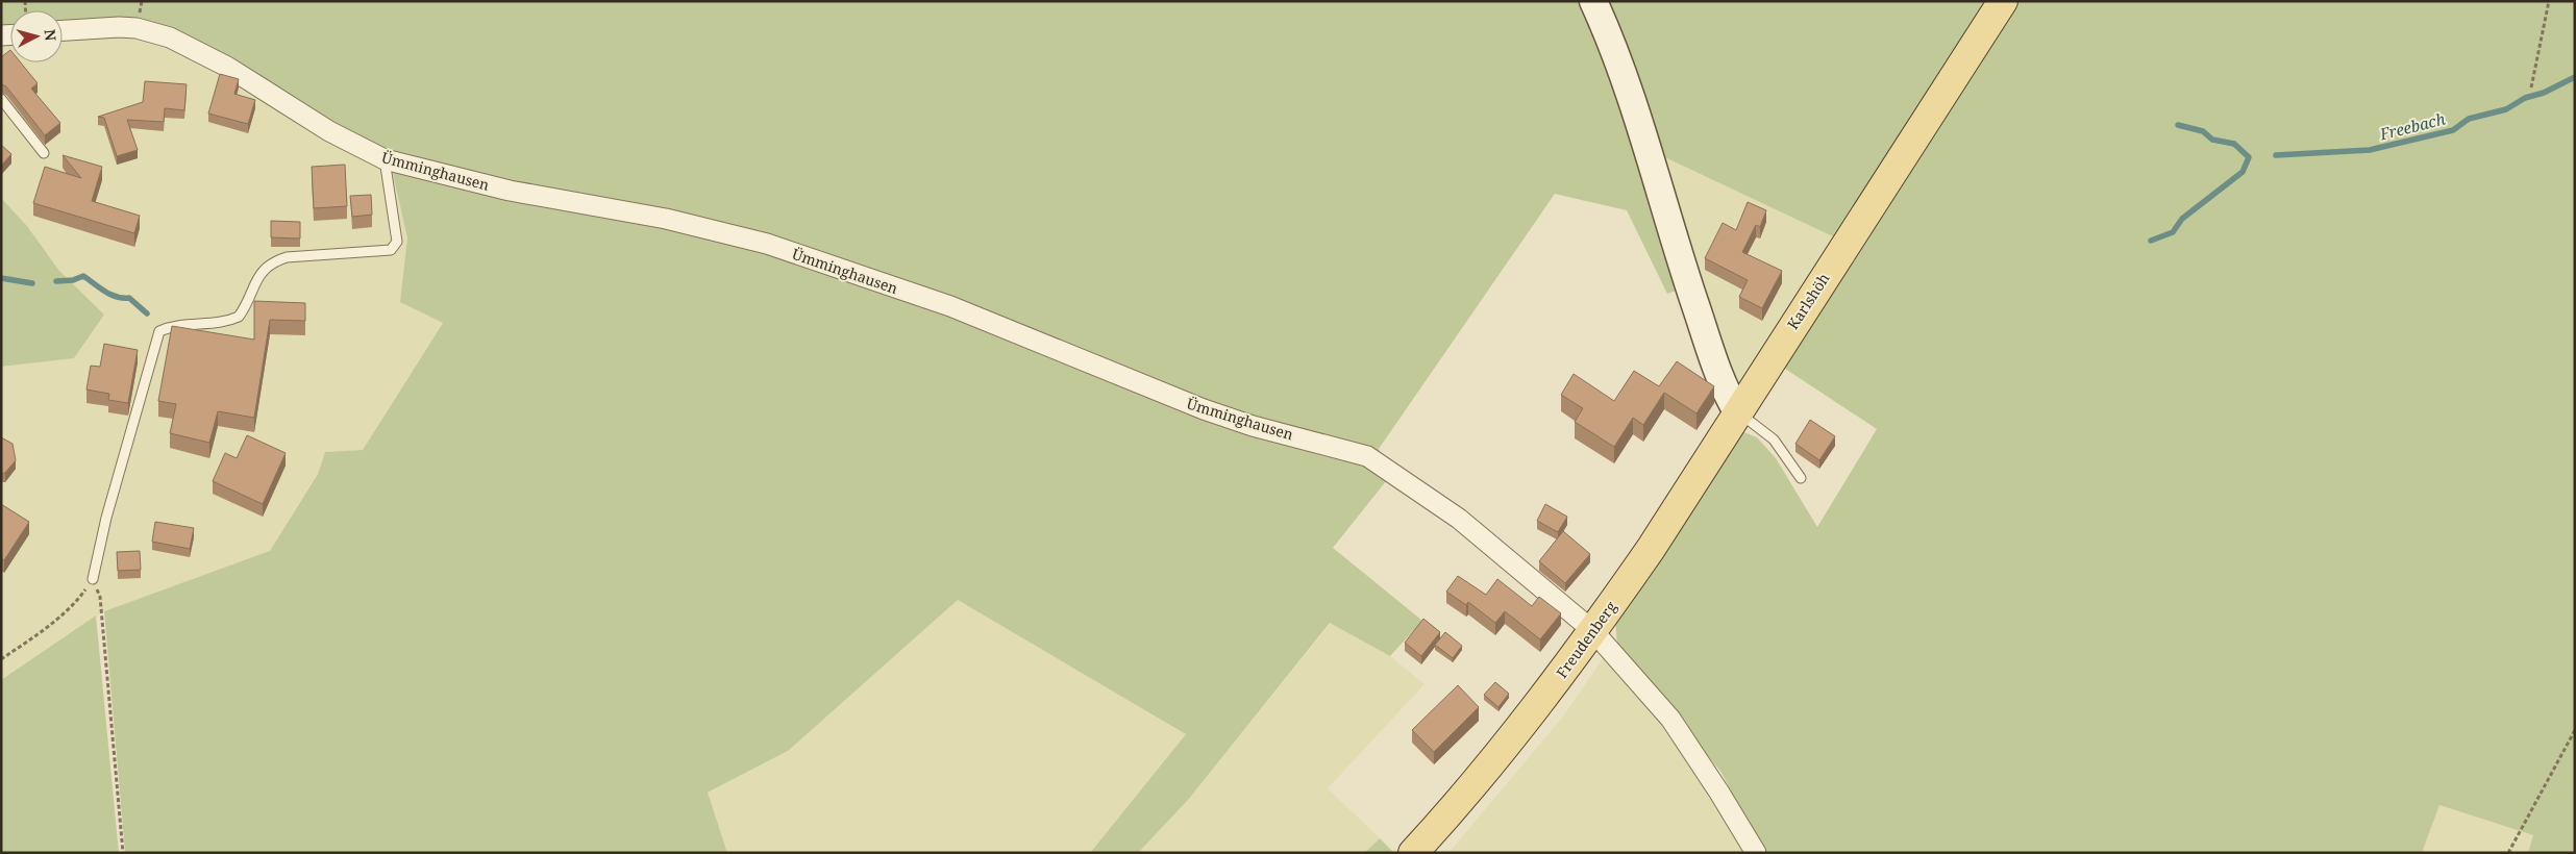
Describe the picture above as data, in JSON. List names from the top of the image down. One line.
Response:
{"streets":{"main road":["Karlshöh","Freudenberg"],"street":["Ümminghausen"]},"crossings":[["Ümminghausen","Freudenberg"],["Karlshöh","Freudenberg"]],"water":["Freebach"],"north":"right"}
